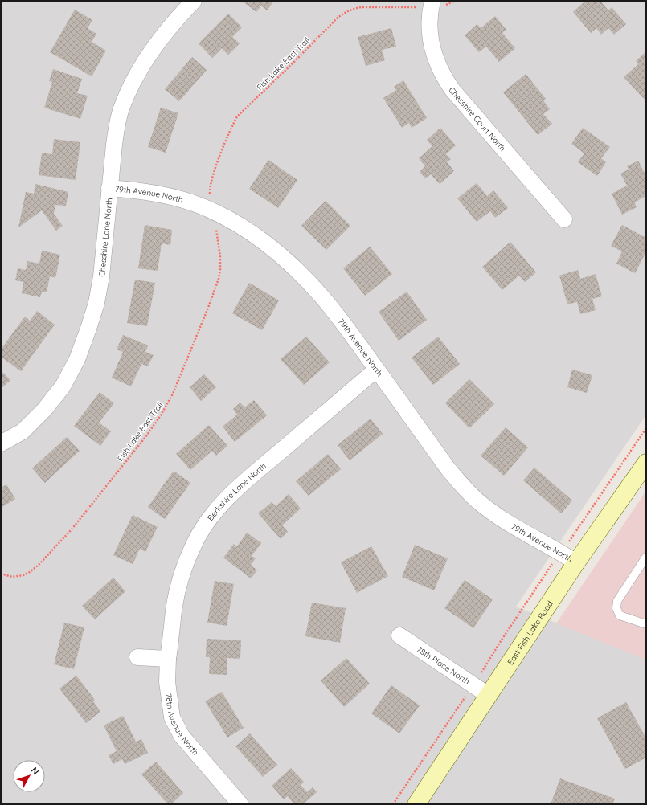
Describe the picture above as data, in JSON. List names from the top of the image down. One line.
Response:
{"streets":{"street":["Chesshire Court North","79th Avenue North","Chesshire Lane North","Berkshire Lane North","East Fish Lake Road","78th Place North","78th Avenue North"],"path":["Fish Lake East Trail"]},"crossings":[["79th Avenue North","Chesshire Lane North"],["79th Avenue North","Berkshire Lane North"],["79th Avenue North","East Fish Lake Road"],["Berkshire Lane North","78th Avenue North"],["East Fish Lake Road","78th Place North"]],"north":"top right"}
